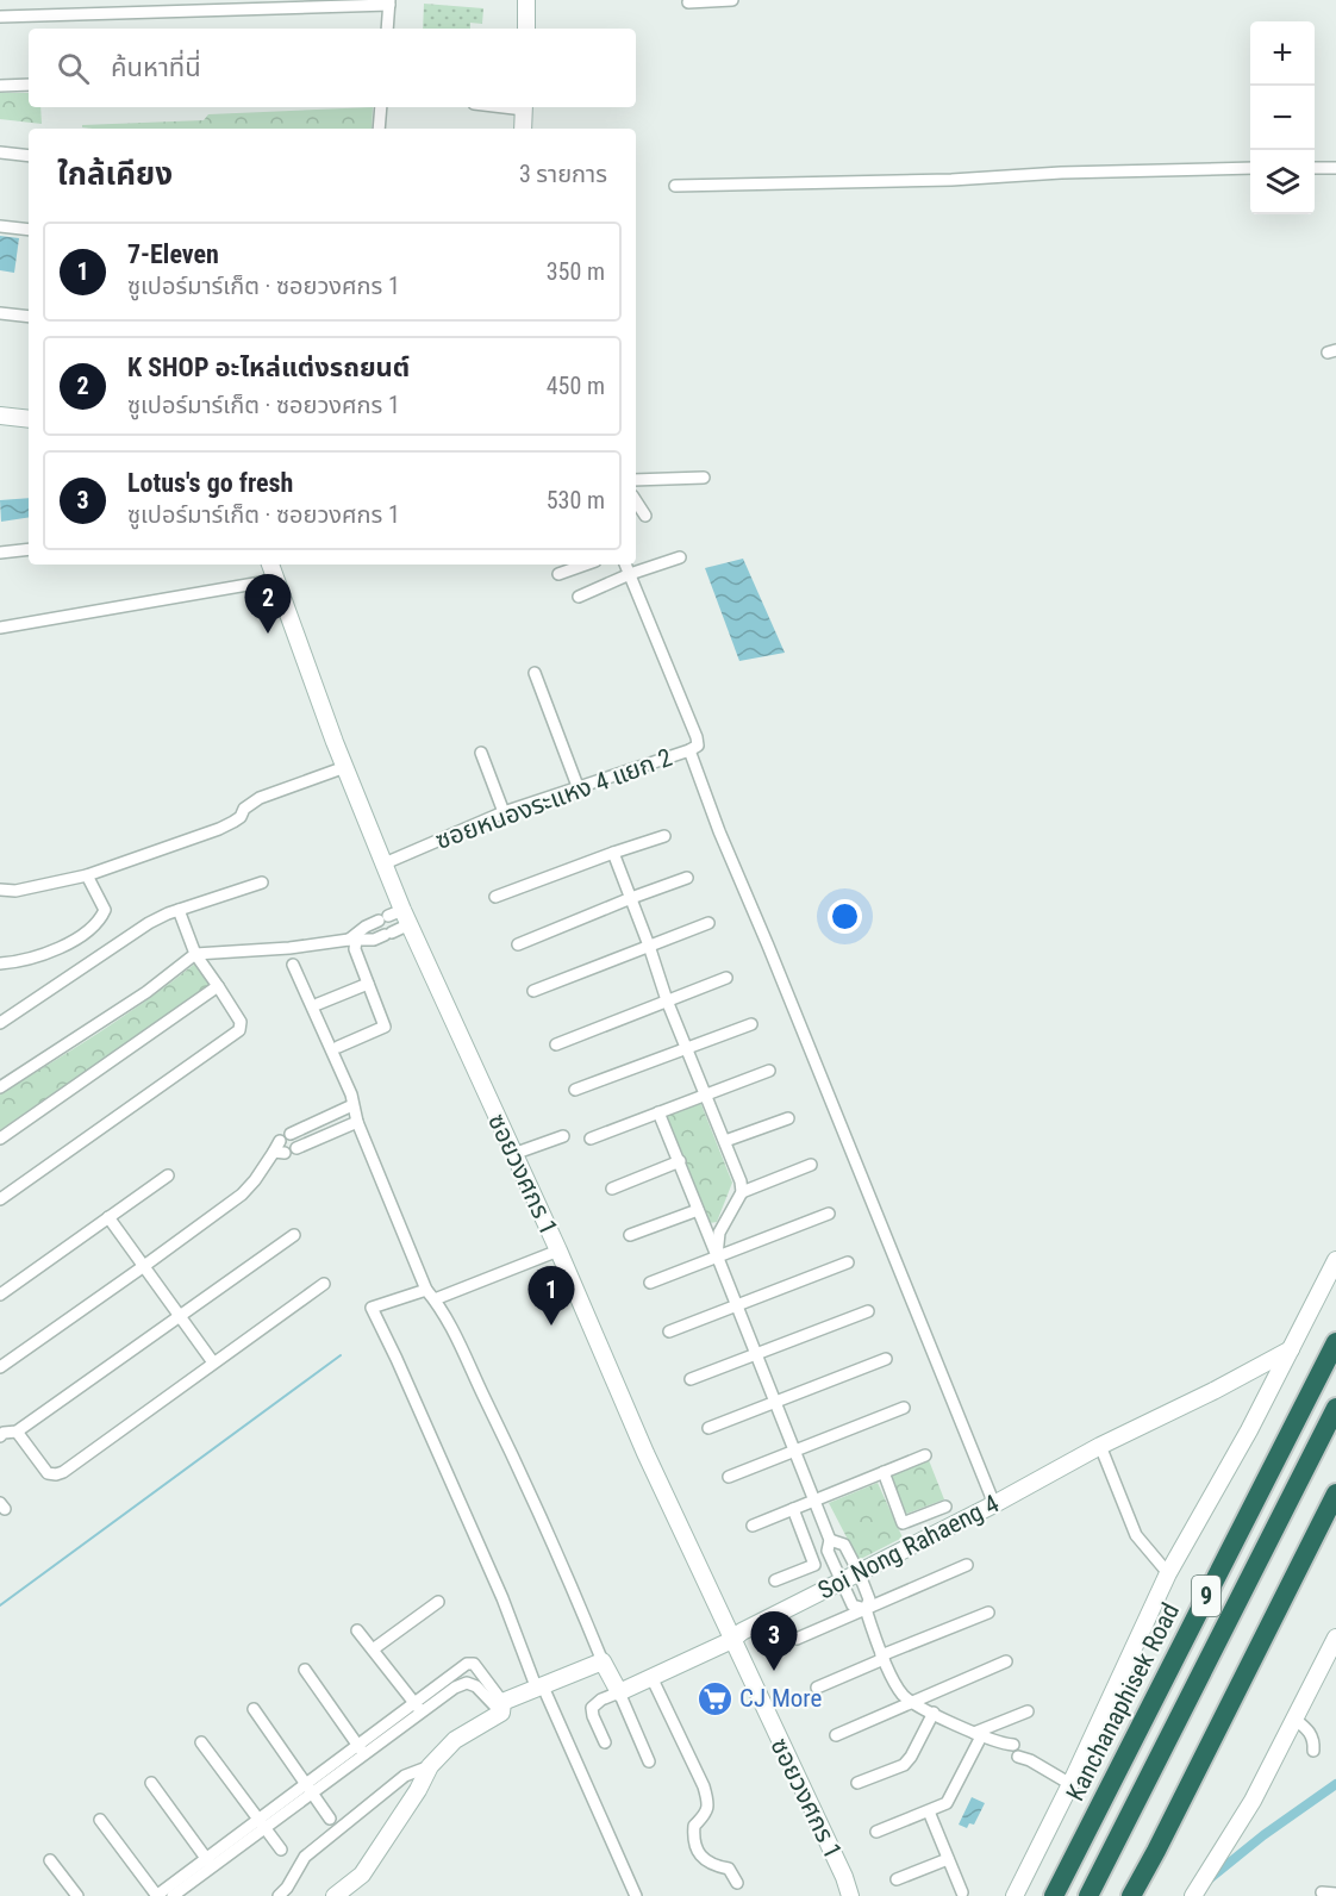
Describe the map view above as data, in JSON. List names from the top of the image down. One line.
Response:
{"streets":{"highway":["9","Kanchanaphisek Road"],"street":["ซอยหนองระแหง 4 แยก 2","ซอยวงศกร 1","Soi Nong Rahaeng 4"]},"crossings":[["ซอยหนองระแหง 4 แยก 2","ซอยวงศกร 1"],["ซอยวงศกร 1","Soi Nong Rahaeng 4"]],"places":{"supermarket":["CJ More"]},"page":{"map_buttons":["+","−"],"search":"ค้นหาที่นี่","heading":["ใกล้เคียง","3 รายการ"],"list":[{"mark":"1","name":"7-Eleven","note":"ซูเปอร์มาร์เก็ต · ซอยวงศกร 1","value":"350 m"},{"mark":"2","name":"K SHOP อะไหล่แต่งรถยนต์","note":"ซูเปอร์มาร์เก็ต · ซอยวงศกร 1","value":"450 m"},{"mark":"3","name":"Lotus's go fresh","note":"ซูเปอร์มาร์เก็ต · ซอยวงศกร 1","value":"530 m"}],"pins":["2","1","3"]}}
